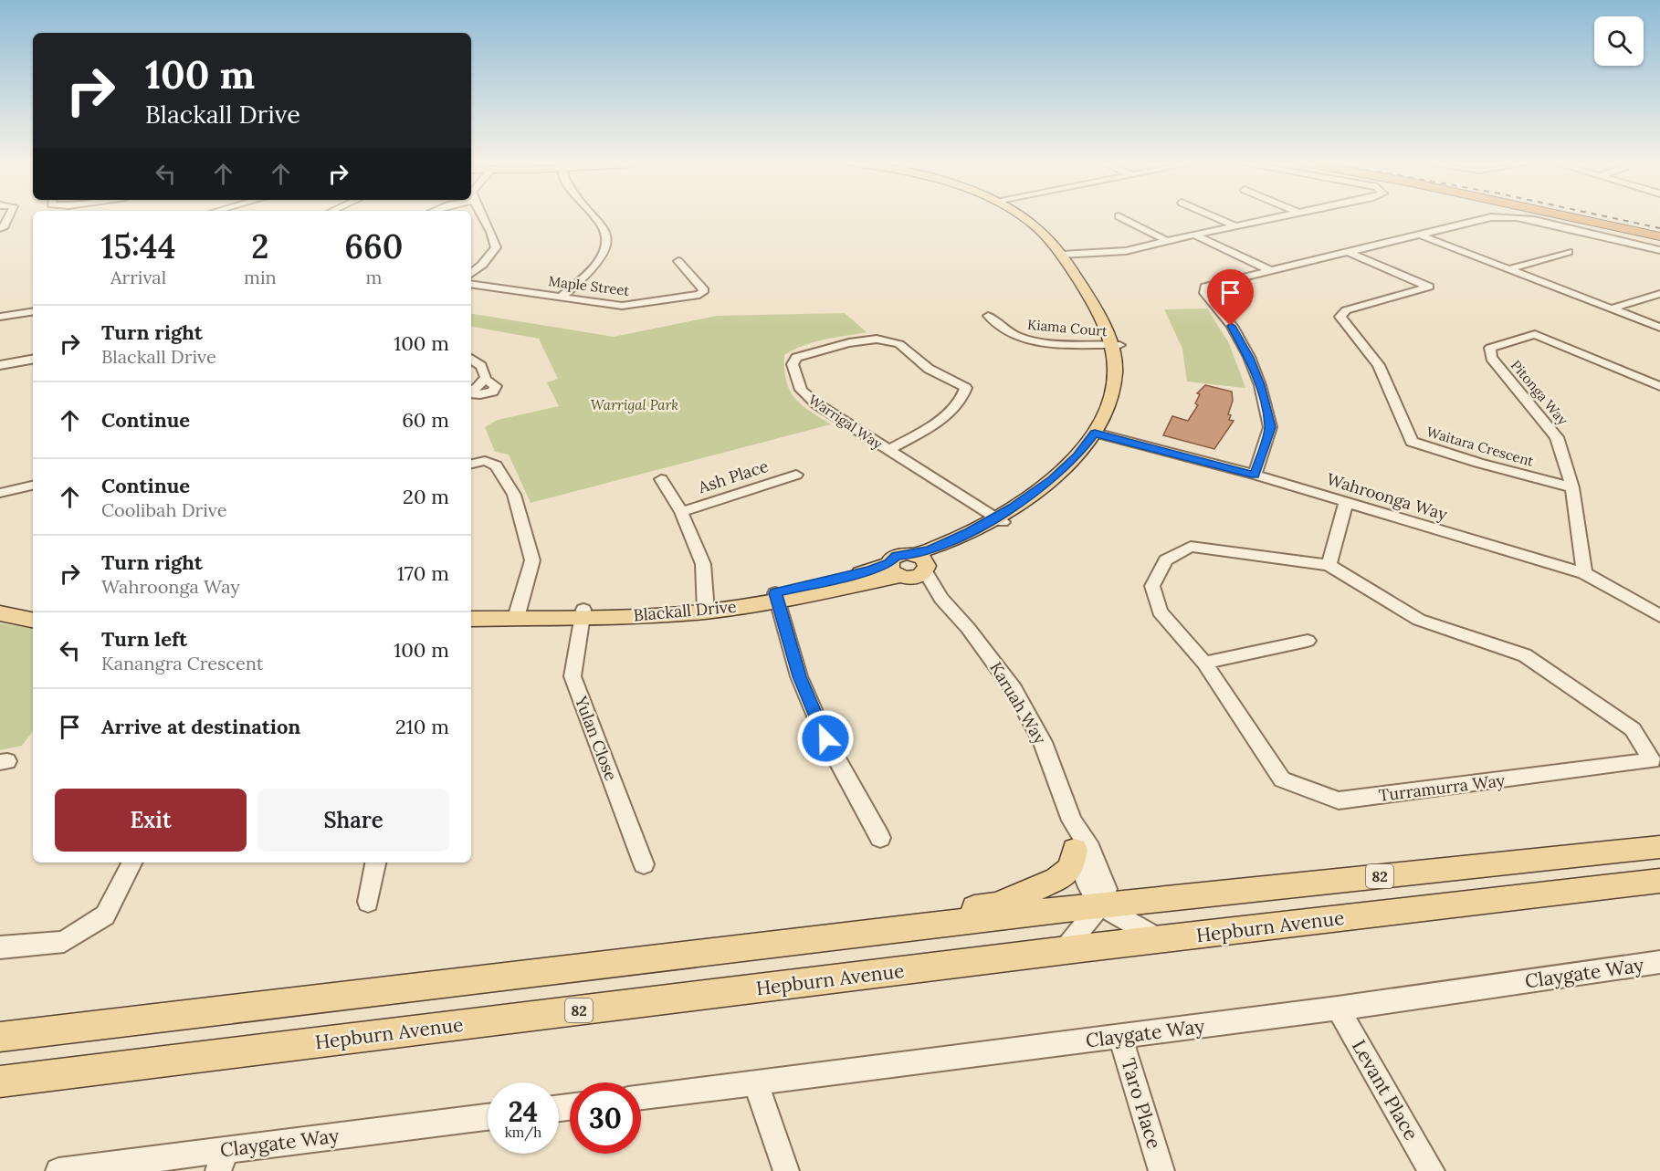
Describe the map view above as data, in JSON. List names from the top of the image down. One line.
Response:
{"streets":{"main road":["Blackall Drive","82","Hepburn Avenue"],"street":["Maple Street","Kiama Court","Pitonga Way","Warrigal Way","Waitara Crescent","Ash Place","Wahroonga Way","Karuah Way","Yulan Close","Turramurra Way","Claygate Way","Levant Place","Taro Place"]},"crossings":[["Pitonga Way","Waitara Crescent"],["Pitonga Way","Wahroonga Way"],["Blackall Drive","Karuah Way"],["Blackall Drive","Yulan Close"],["Karuah Way","82"],["Karuah Way","Hepburn Avenue"],["Claygate Way","Levant Place"],["Claygate Way","Taro Place"]],"parks":["Warrigal Park"],"page":{"turn":["100 m","Blackall Drive"],"eta":["15:44","Arrival","2","min","660","m"],"list":[{"name":"Turn right","note":"Blackall Drive","value":"100 m"},{"name":"Continue","value":"60 m"},{"name":"Continue","note":"Coolibah Drive","value":"20 m"},{"name":"Turn right","note":"Wahroonga Way","value":"170 m"},{"name":"Turn left","note":"Kanangra Crescent","value":"100 m"},{"name":"Arrive at destination","value":"210 m"}],"buttons":["Exit","Share"],"speed":"24 km/h","limit":"30"}}
